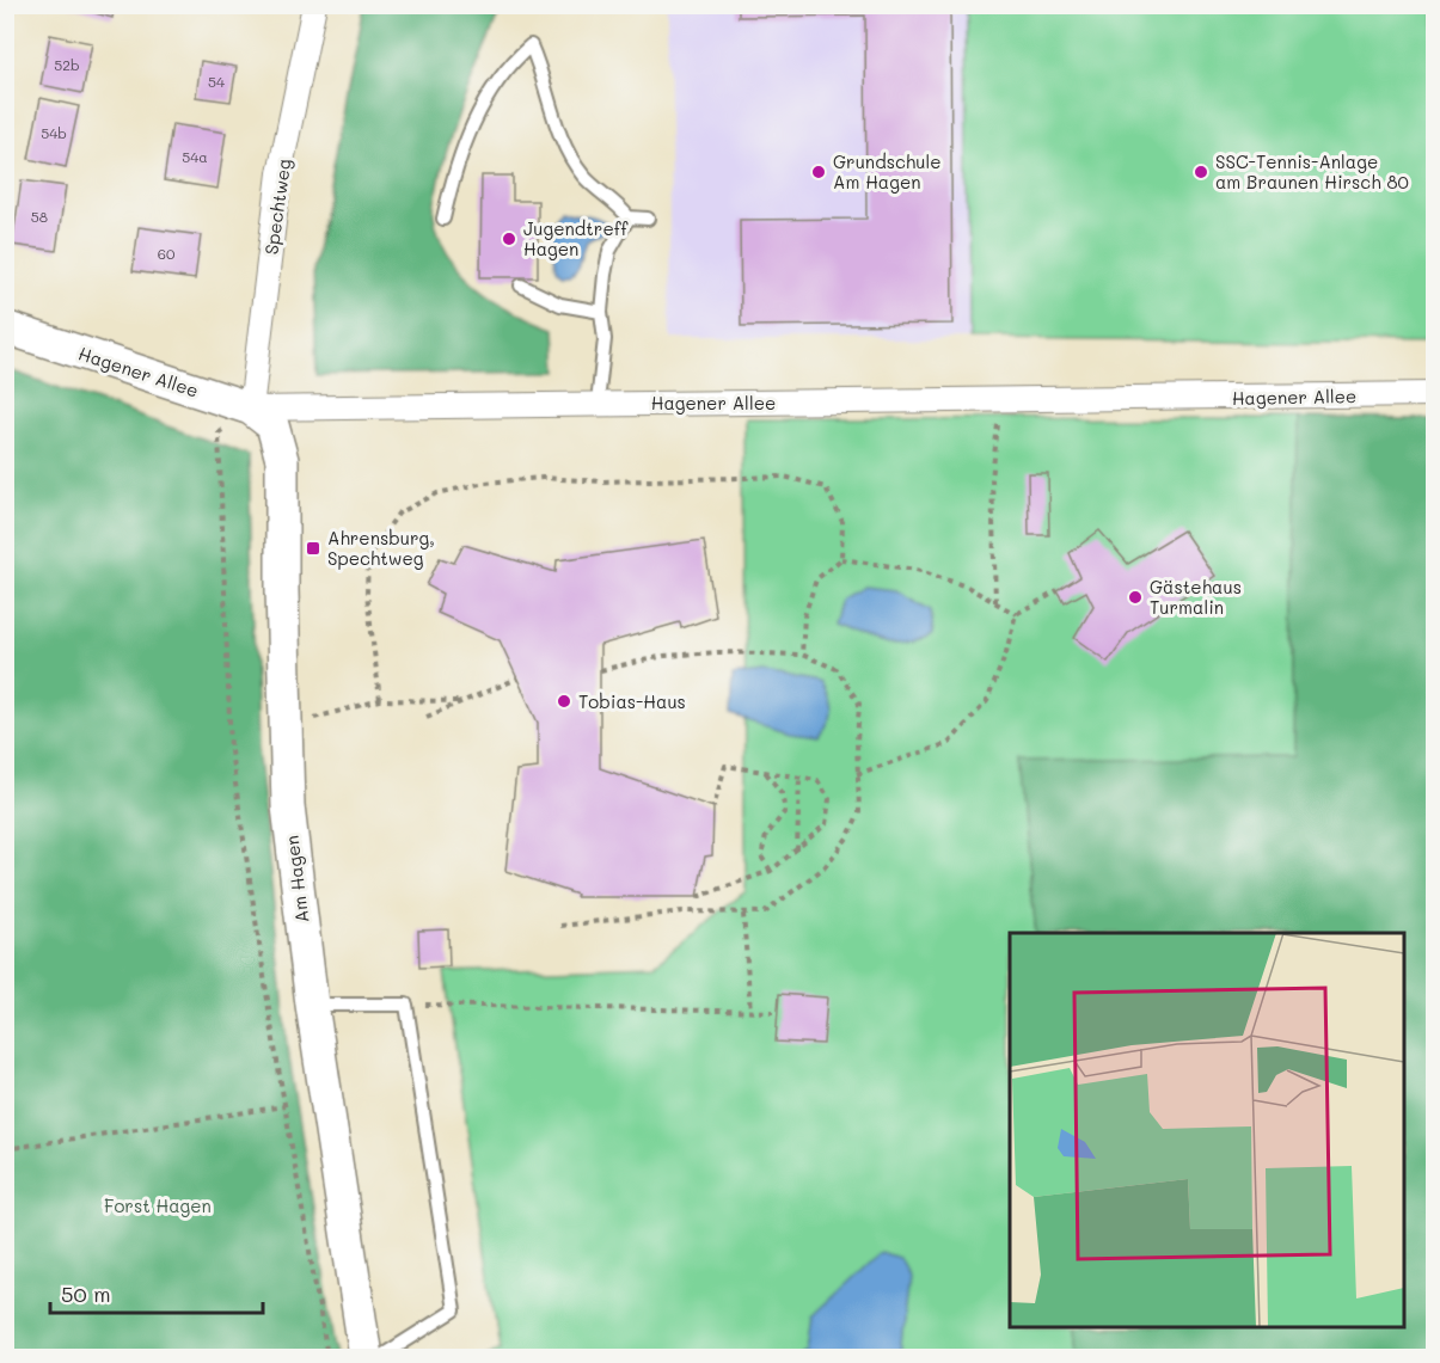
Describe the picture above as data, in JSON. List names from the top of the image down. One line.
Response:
{"streets":{"street":["Spechtweg","Hagener Allee","Am Hagen"]},"crossings":[["Spechtweg","Hagener Allee"],["Spechtweg","Am Hagen"],["Hagener Allee","Am Hagen"]],"parks":["Forst Hagen"],"places":{"other":["Grundschule Am Hagen","SSC-Tennis-Anlage am Braunen Hirsch 80","Jugendtreff Hagen","Gästehaus Turmalin","Tobias-Haus"],"transit":["Ahrensburg, Spechtweg"]},"house_numbers":["52b","54","54b","54a","58","60"],"scale_bar":"50 m"}
